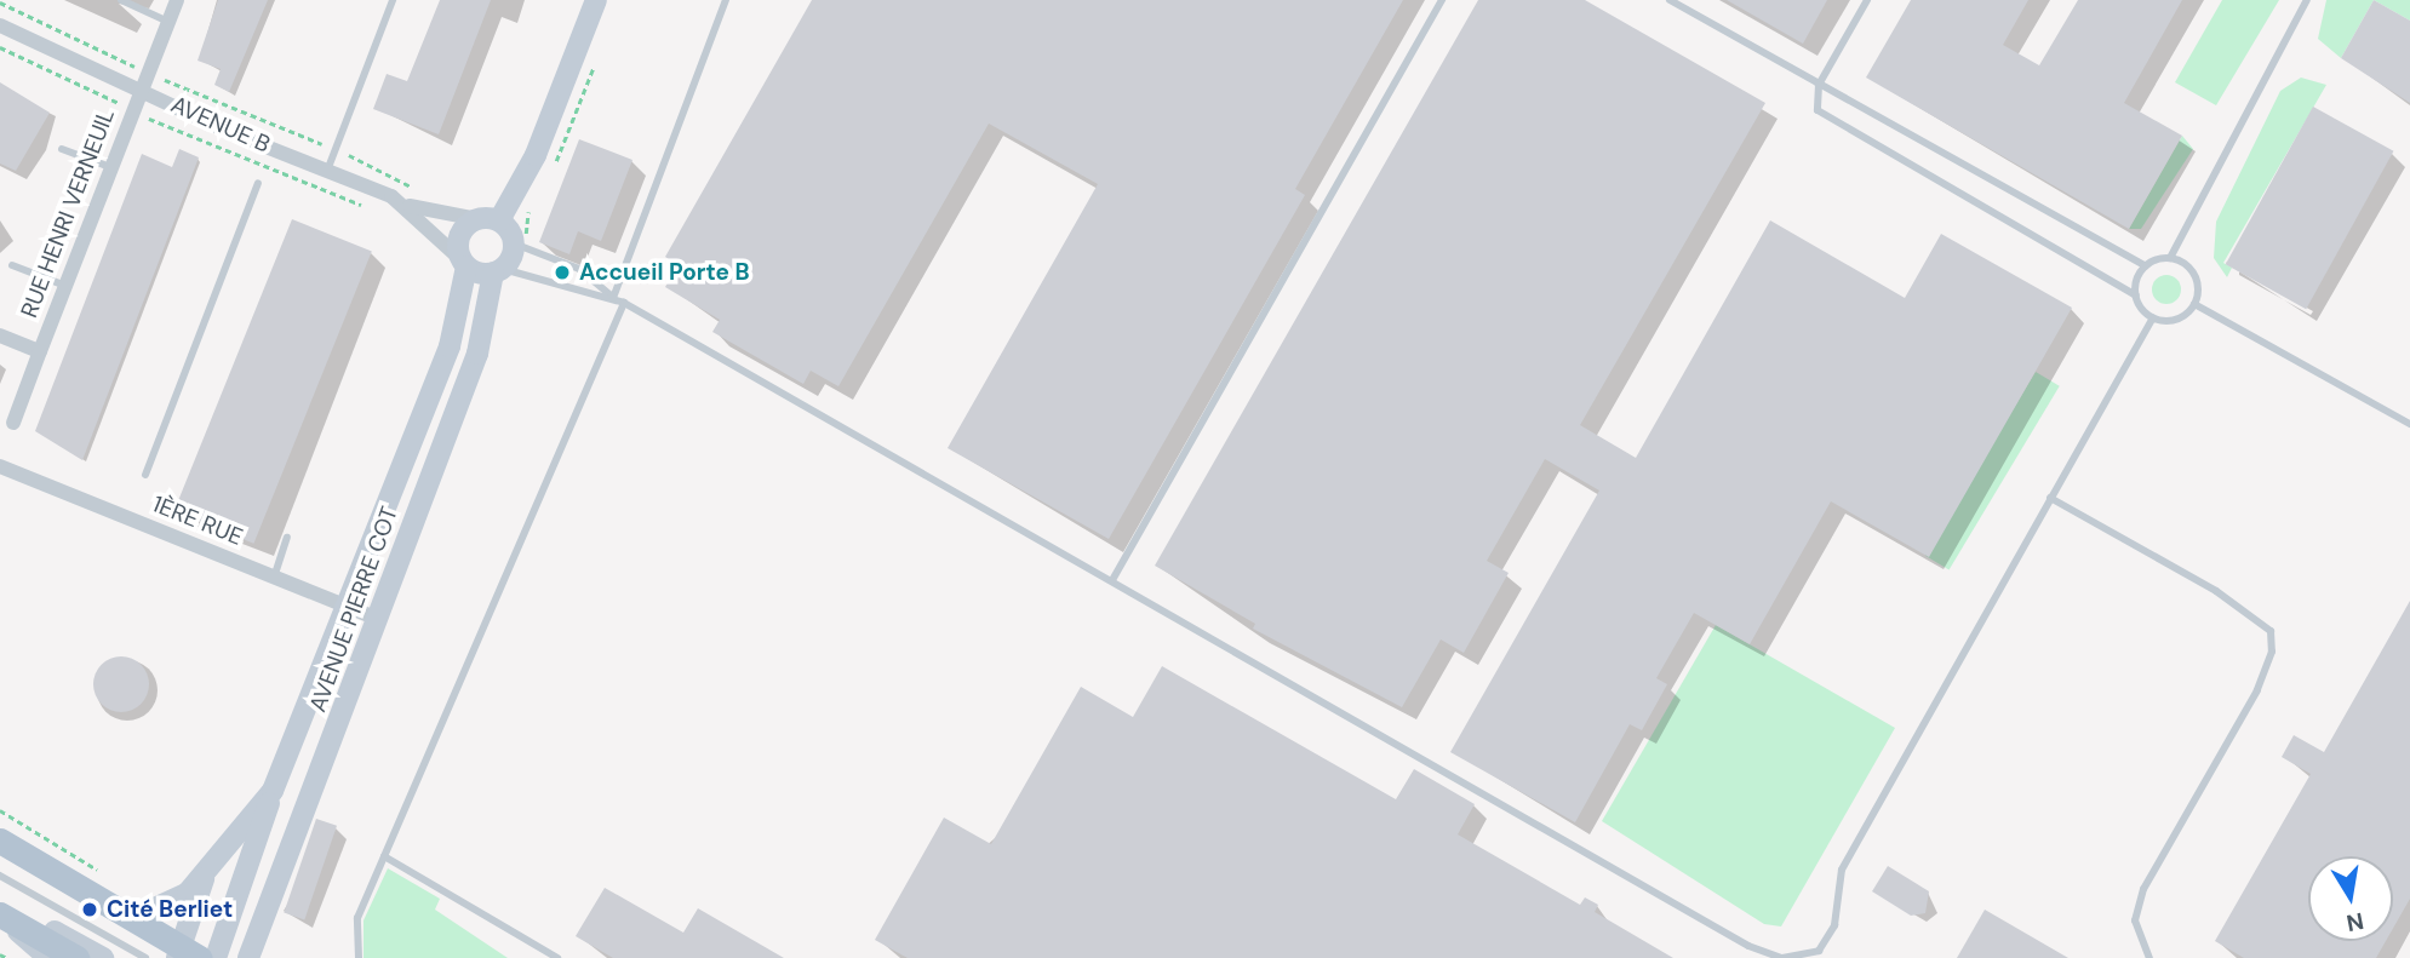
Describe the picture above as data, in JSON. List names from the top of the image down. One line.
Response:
{"streets":{"street":["AVENUE B","RUE HENRI VERNEUIL","1ÈRE RUE","AVENUE PIERRE COT"]},"crossings":[["AVENUE B","RUE HENRI VERNEUIL"],["AVENUE B","AVENUE PIERRE COT"],["1ÈRE RUE","AVENUE PIERRE COT"]],"places":["Accueil Porte B","Cité Berliet"],"north":"bottom"}
